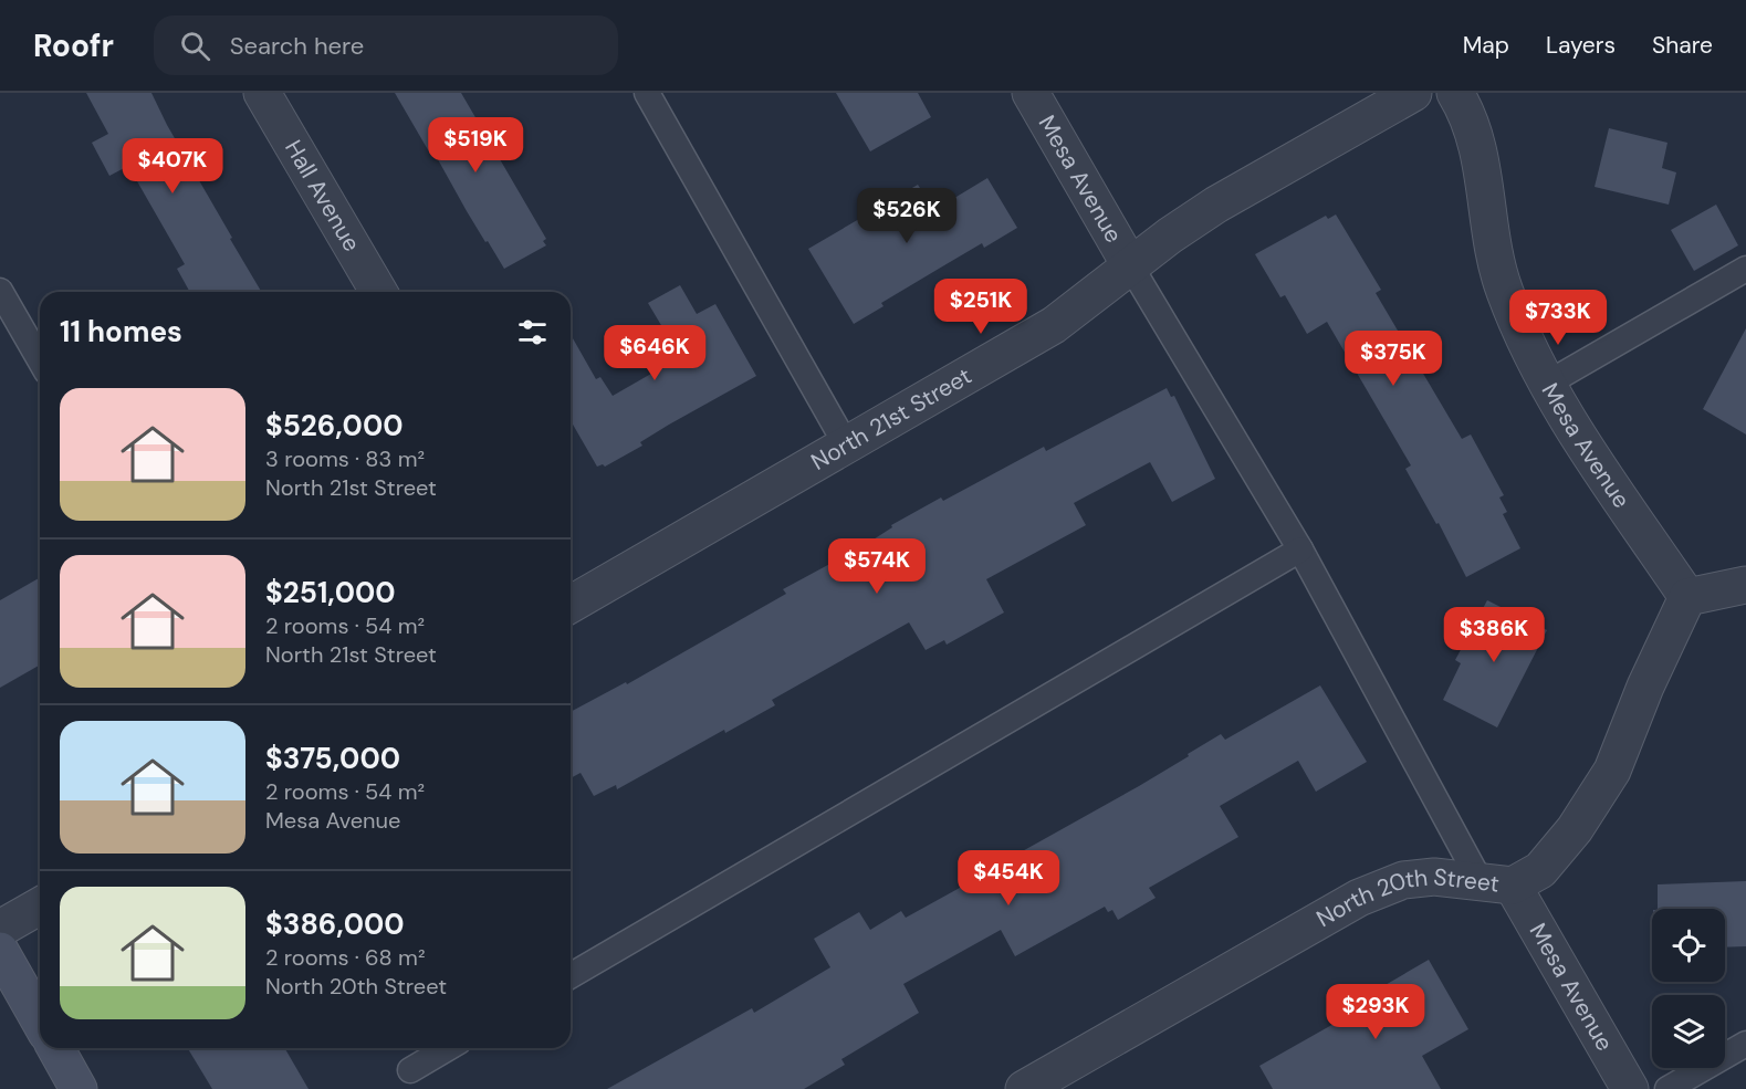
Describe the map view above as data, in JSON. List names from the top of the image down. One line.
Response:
{"streets":{"street":["Mesa Avenue","Hall Avenue","North 21st Street","North 20th Street"]},"crossings":[["Mesa Avenue","North 21st Street"],["Mesa Avenue","North 20th Street"]],"page":{"header":"Roofr","search":"Search here","nav":["Map","Layers","Share"],"price":["$519K","$407K","$526K","$251K","$733K","$646K","$375K","$574K","$386K","$454K","$293K"],"heading":"11 homes","list":[{"name":"$526,000","note":"3 rooms · 83 m² · North 21st Street"},{"name":"$251,000","note":"2 rooms · 54 m² · North 21st Street"},{"name":"$375,000","note":"2 rooms · 54 m² · Mesa Avenue"},{"name":"$386,000","note":"2 rooms · 68 m² · North 20th Street"}]}}
